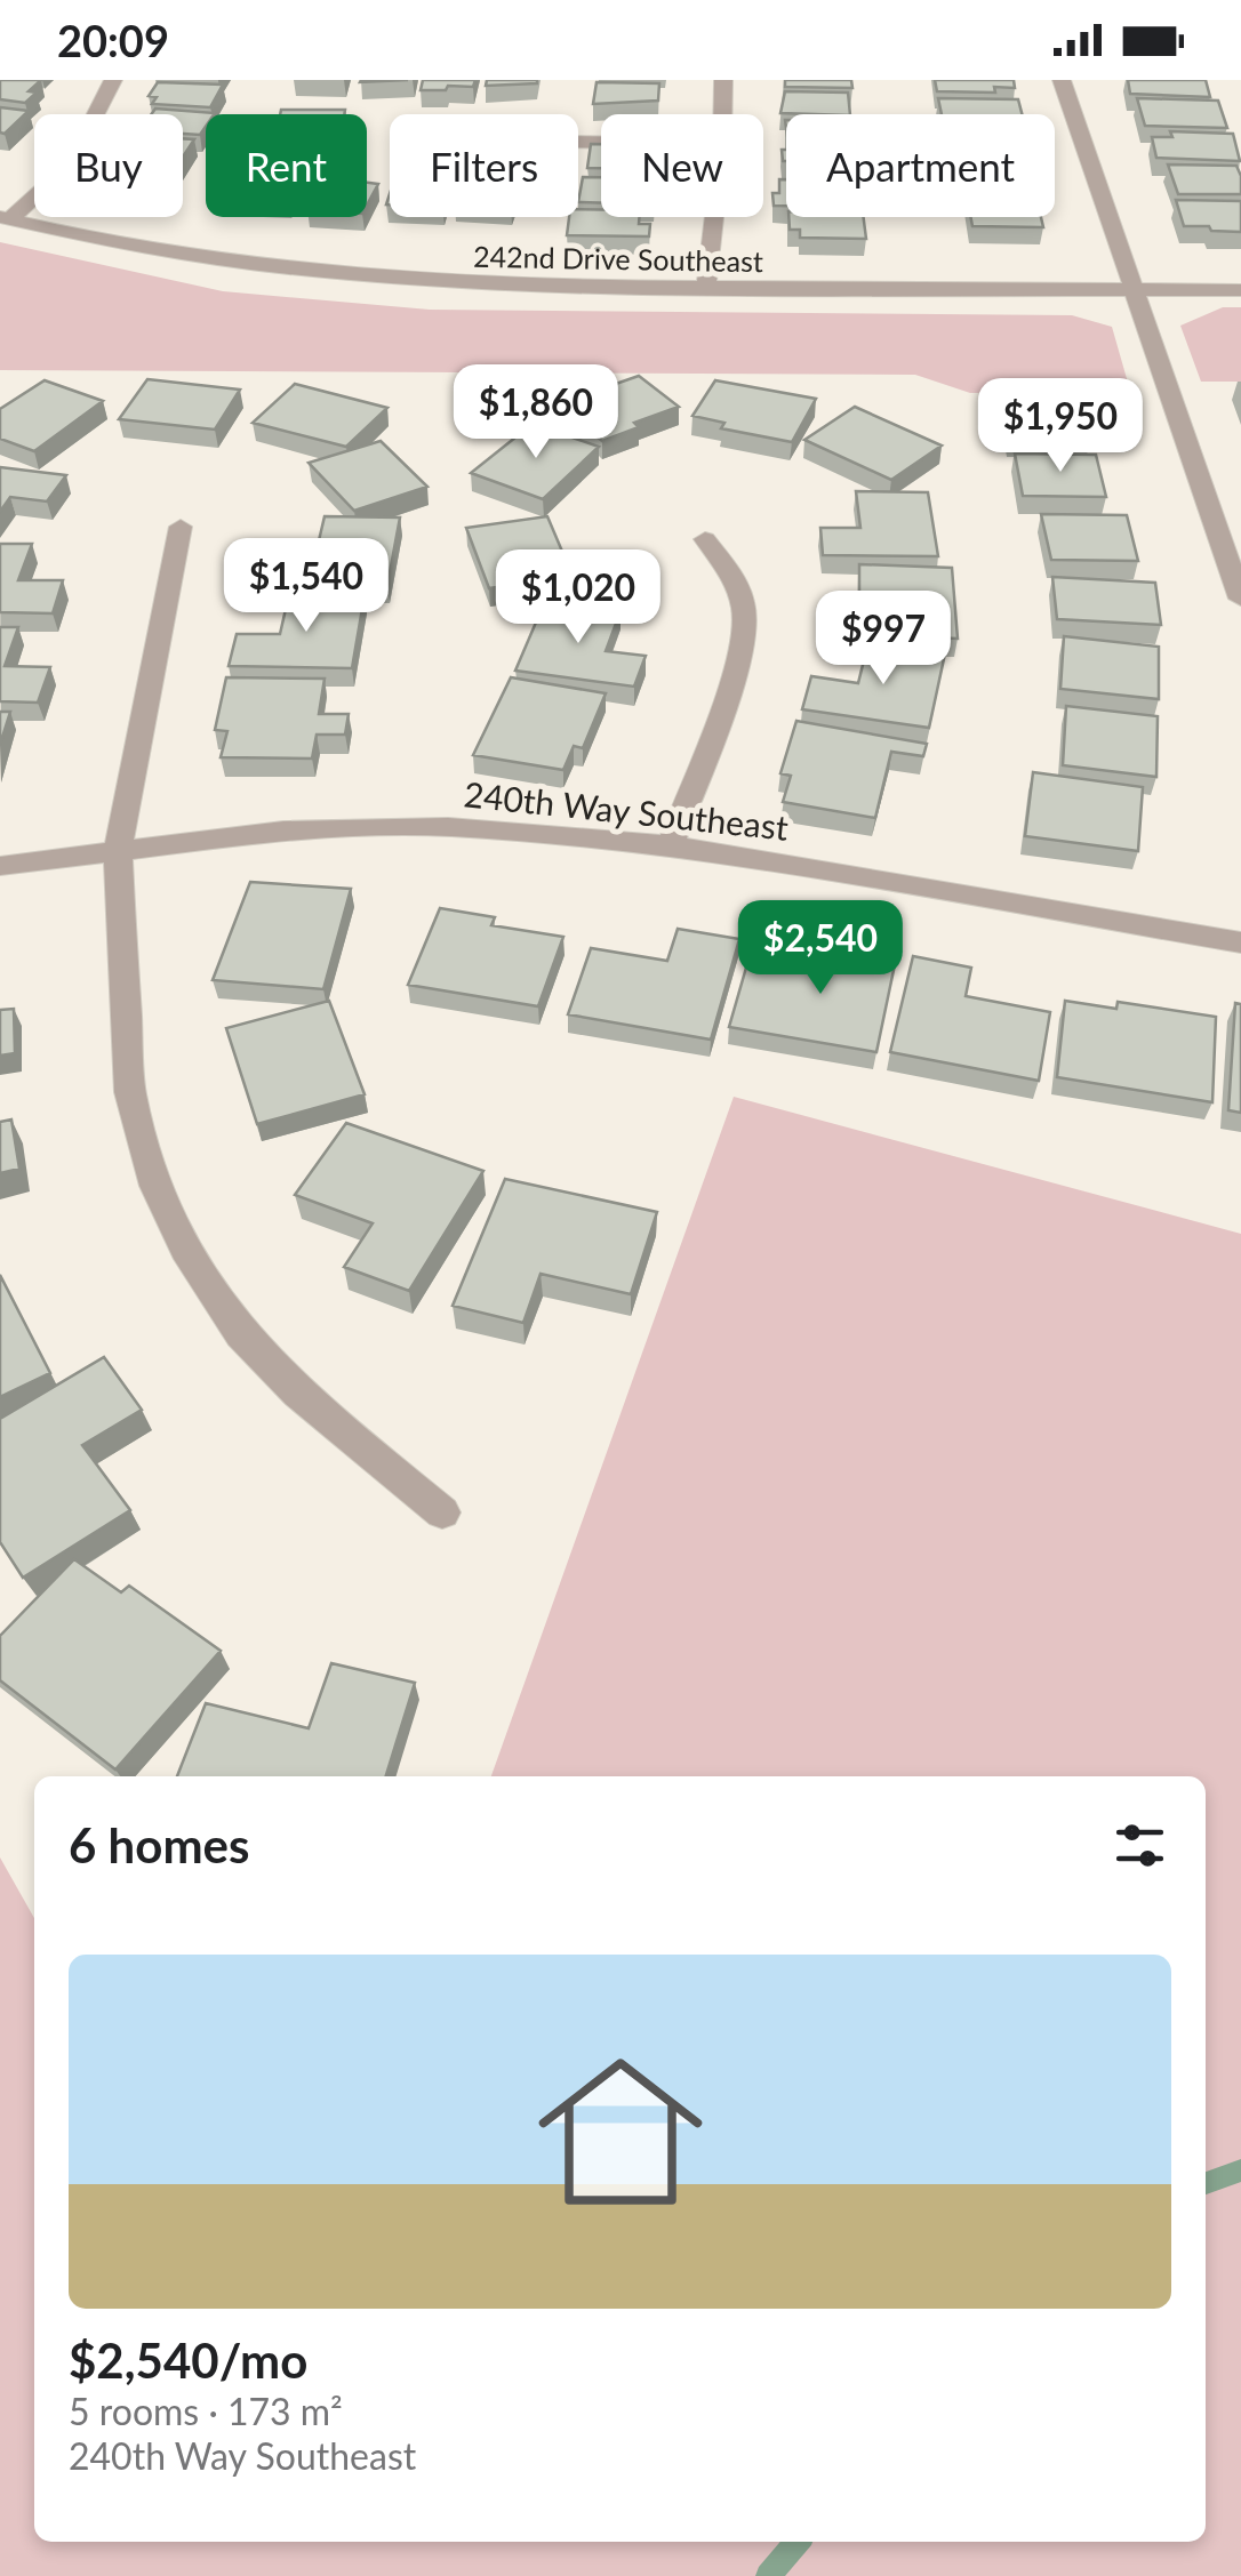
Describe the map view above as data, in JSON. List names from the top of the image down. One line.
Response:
{"streets":{"street":["242nd Drive Southeast","240th Way Southeast"]},"page":{"status":"20:09","chip":["Buy","Rent","Filters","New","Apartment"],"price":["$1,860","$1,950","$1,540","$1,020","$997","$2,540"],"heading":"6 homes","list":[{"name":"$2,540/mo","note":"5 rooms · 173 m² · 240th Way Southeast"}]}}
